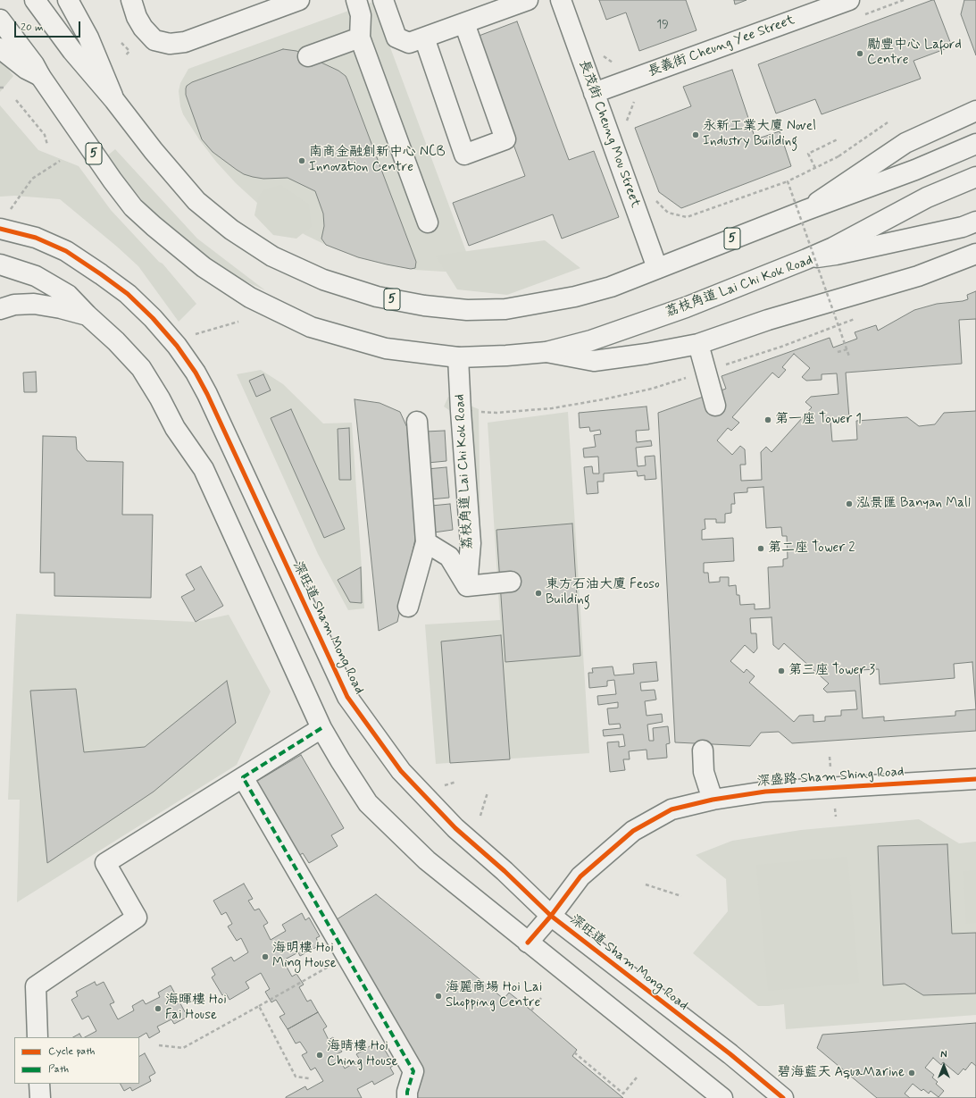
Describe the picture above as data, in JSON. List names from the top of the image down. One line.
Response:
{"streets":{"main road":["長義街 Cheung Yee Street","長茂街 Cheung Mou Street","5","荔枝角道 Lai Chi Kok Road","深旺道 Sham Mong Road","深盛路 Sham Shing Road"]},"crossings":[["長義街 Cheung Yee Street","長茂街 Cheung Mou Street"],["長茂街 Cheung Mou Street","5"],["5","荔枝角道 Lai Chi Kok Road"],["深旺道 Sham Mong Road","深盛路 Sham Shing Road"]],"places":["勵豐中心 Laford Centre","永新工業大廈 Novel Industry Building","南商金融創新中心 NCB Innovation Centre","第一座 Tower 1","泓景匯 Banyan Mall","第二座 Tower 2","東方石油大廈 Feoso Building","第三座 Tower 3","海明樓 Hoi Ming House","海麗商場 Hoi Lai Shopping Centre","海暉樓 Hoi Fai House","海晴樓 Hoi Ching House","碧海藍天 AquaMarine"],"house_numbers":["19"],"legend":["Cycle path","Path"],"scale_bar":"20 m","north":"top"}
